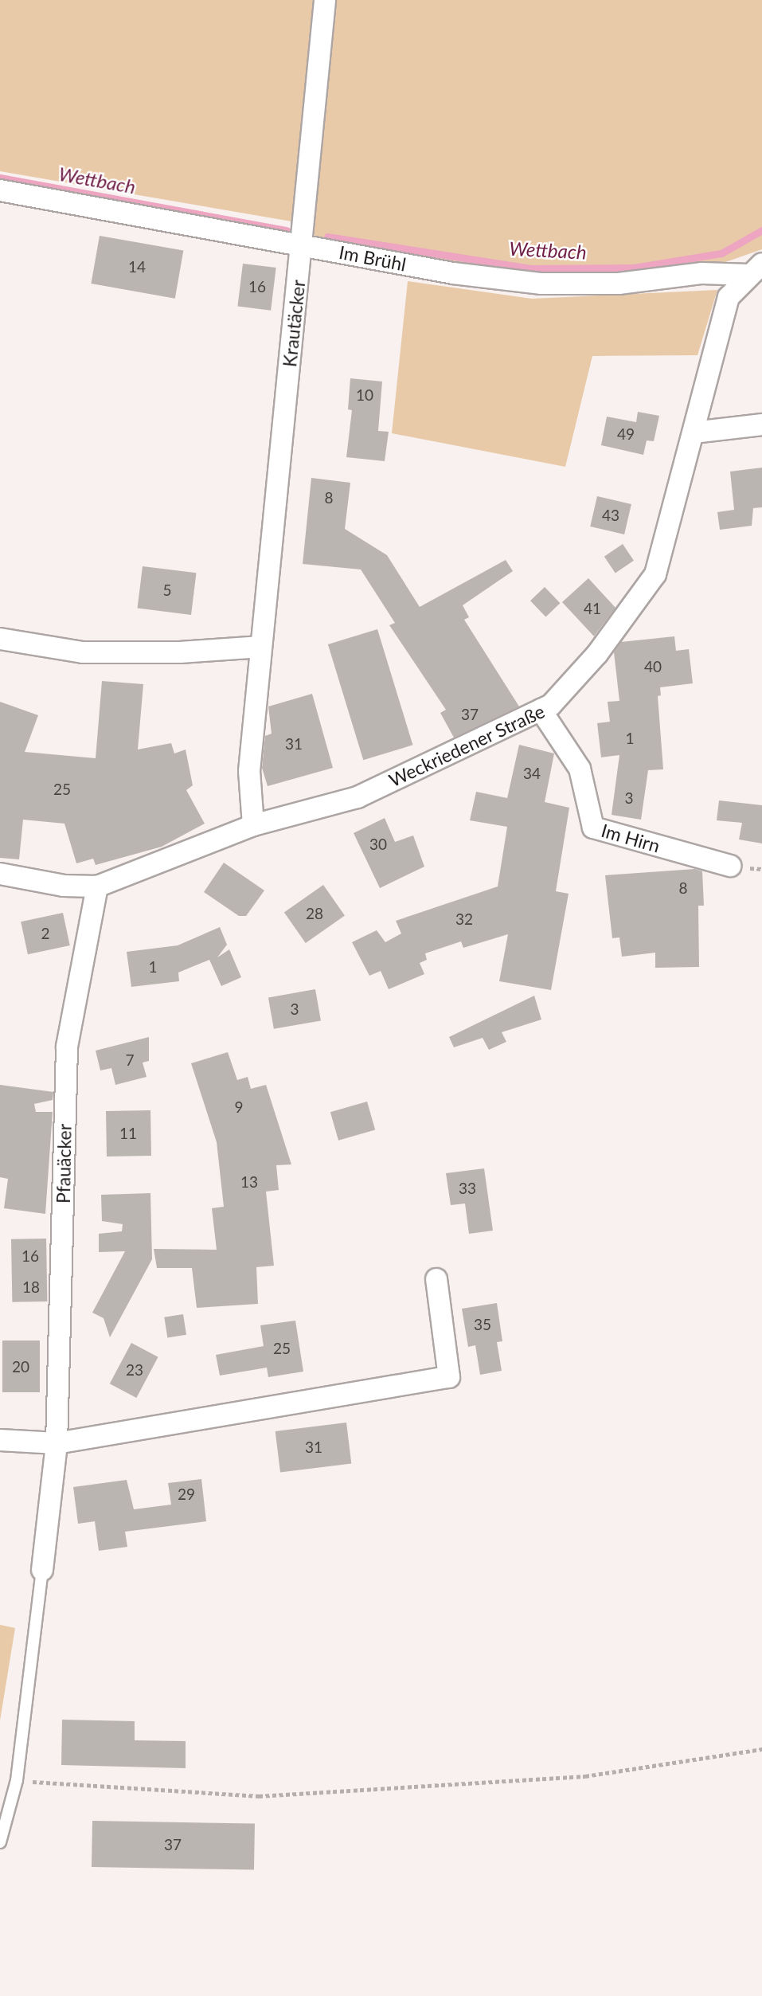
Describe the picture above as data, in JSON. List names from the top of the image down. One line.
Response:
{"streets":{"street":["Im Brühl","Krautäcker","Weckriedener Straße","Im Hirn","Pfauäcker"]},"crossings":[["Im Brühl","Krautäcker"],["Im Brühl","Weckriedener Straße"],["Krautäcker","Weckriedener Straße"],["Weckriedener Straße","Im Hirn"],["Weckriedener Straße","Pfauäcker"]],"water":["Wettbach"],"house_numbers":["14","16","10","49","8","43","5","41","40","37","1","31","34","25","3","30","8","28","32","2","1","3","7","9","11","13","33","16","18","35","25","20","23","31","29","37"]}
